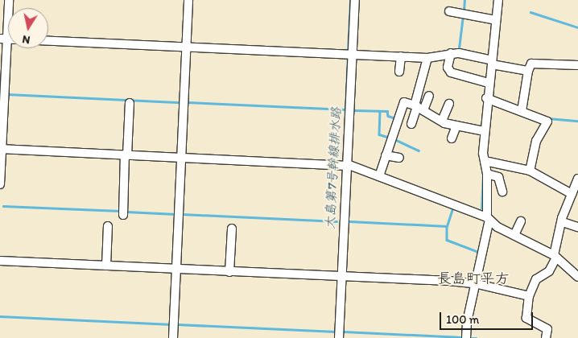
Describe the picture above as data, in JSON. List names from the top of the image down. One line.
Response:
{"districts":["長島町平方"],"water":["大島第7号幹線排水路"],"scale_bar":"100 m","north":"bottom"}
